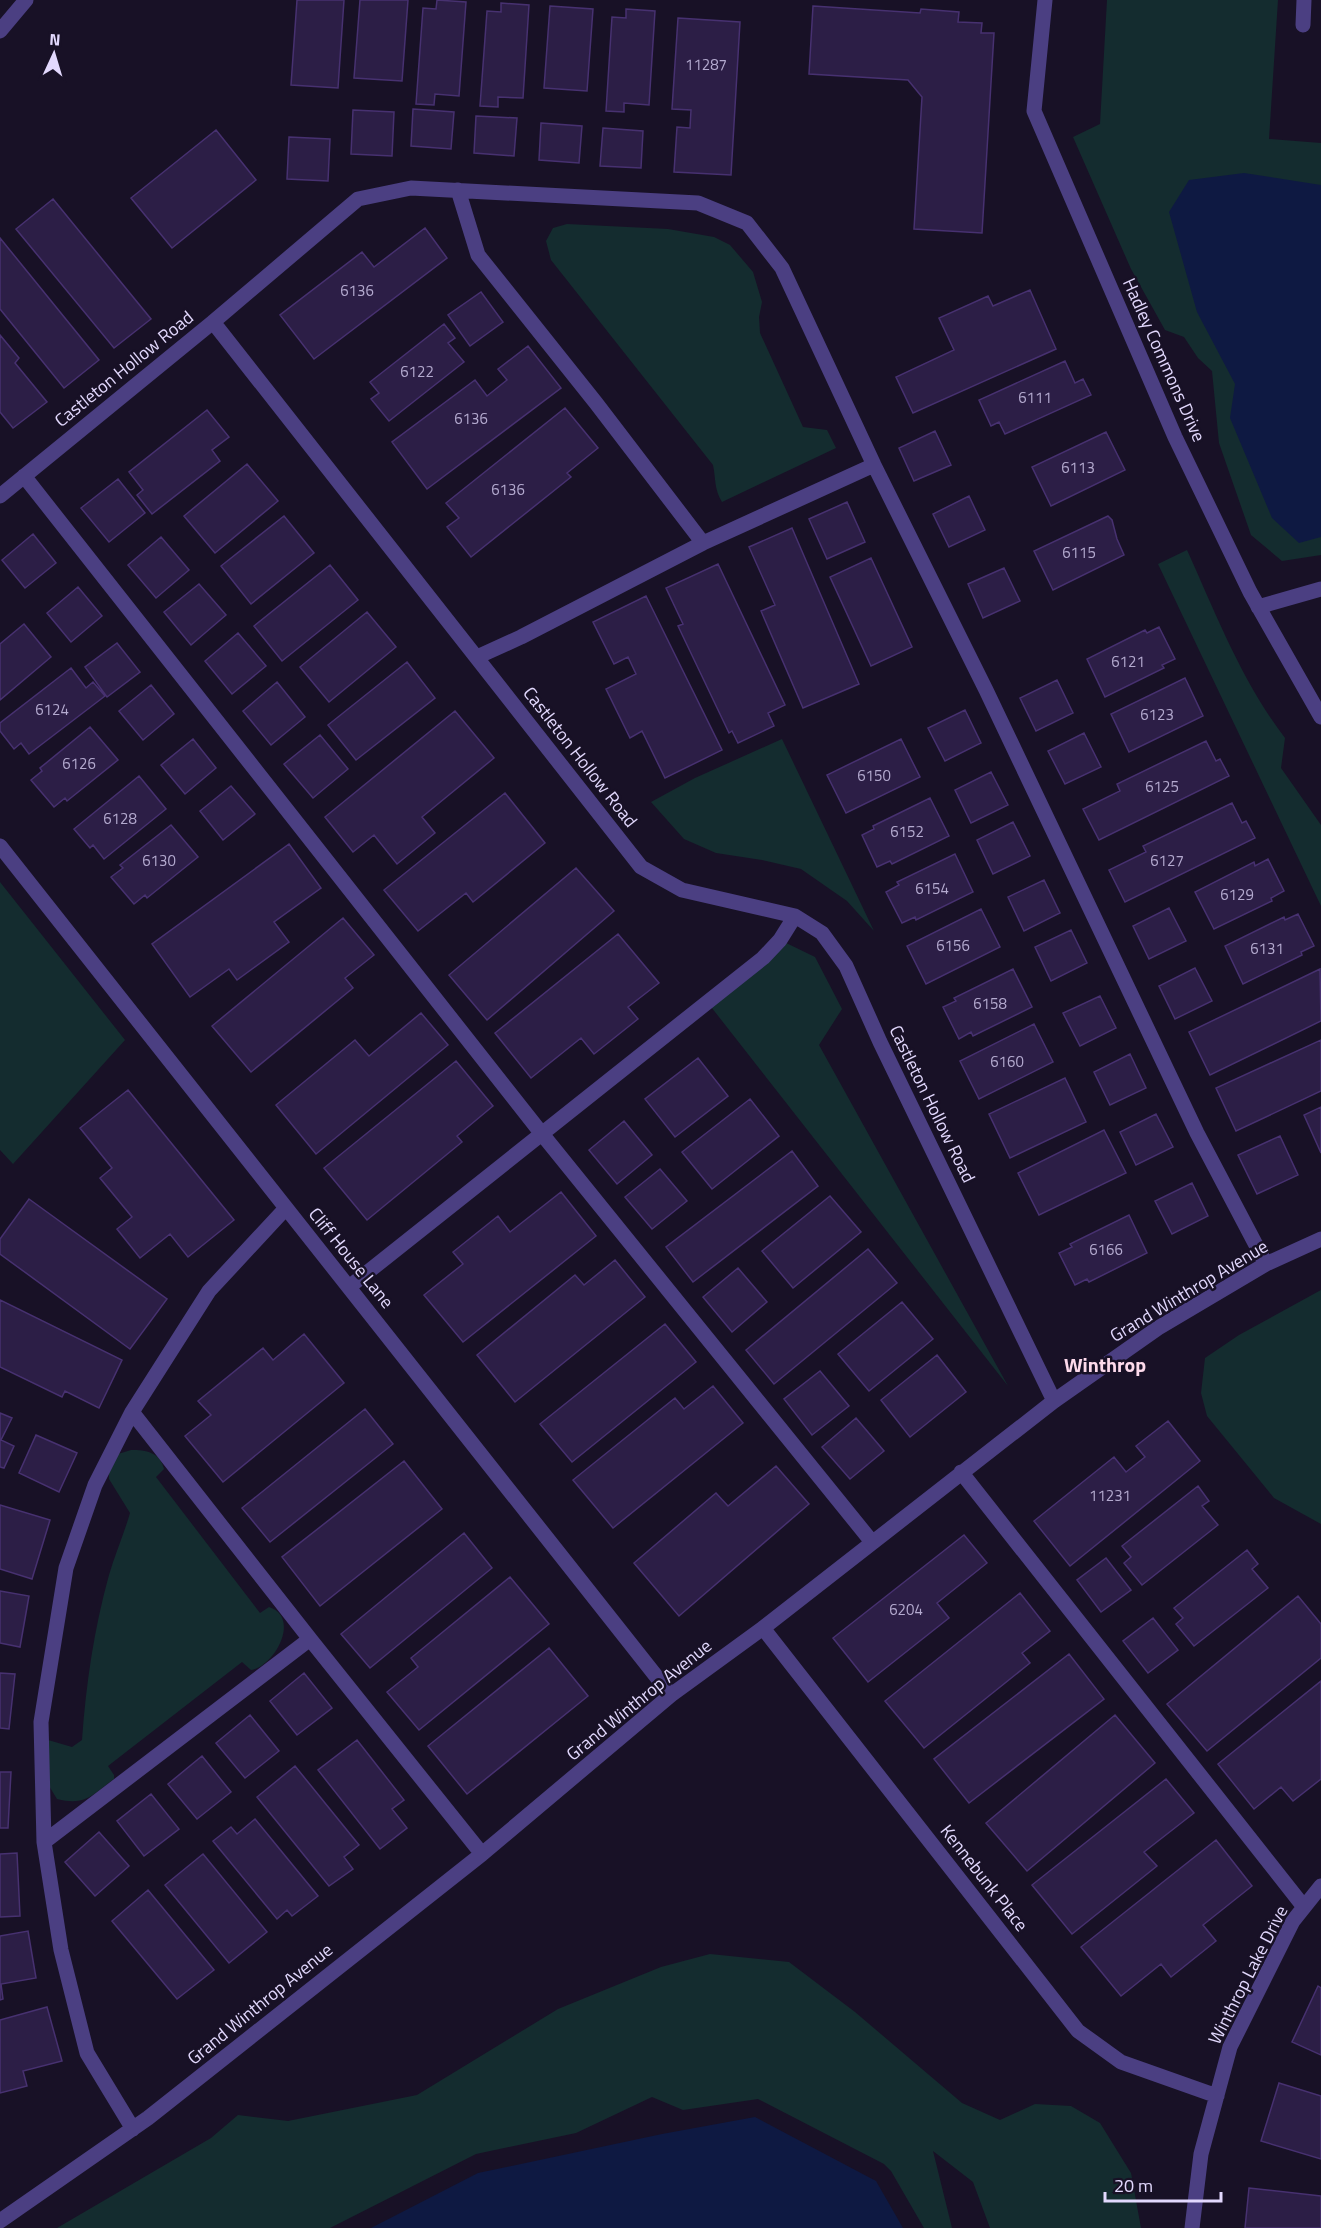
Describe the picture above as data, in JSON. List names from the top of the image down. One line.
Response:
{"streets":{"street":["Hadley Commons Drive","Castleton Hollow Road","Cliff House Lane","Grand Winthrop Avenue","Kennebunk Place","Winthrop Lake Drive"]},"crossings":[["Castleton Hollow Road","Grand Winthrop Avenue"],["Cliff House Lane","Grand Winthrop Avenue"],["Grand Winthrop Avenue","Kennebunk Place"],["Kennebunk Place","Winthrop Lake Drive"]],"districts":["Winthrop"],"house_numbers":["11287","6136","6122","6111","6136","6113","6136","6115","6121","6124","6123","6126","6150","6125","6128","6152","6130","6127","6154","6129","6156","6131","6158","6160","6166","11231","6204"],"scale_bar":"20 m","north":"top"}
